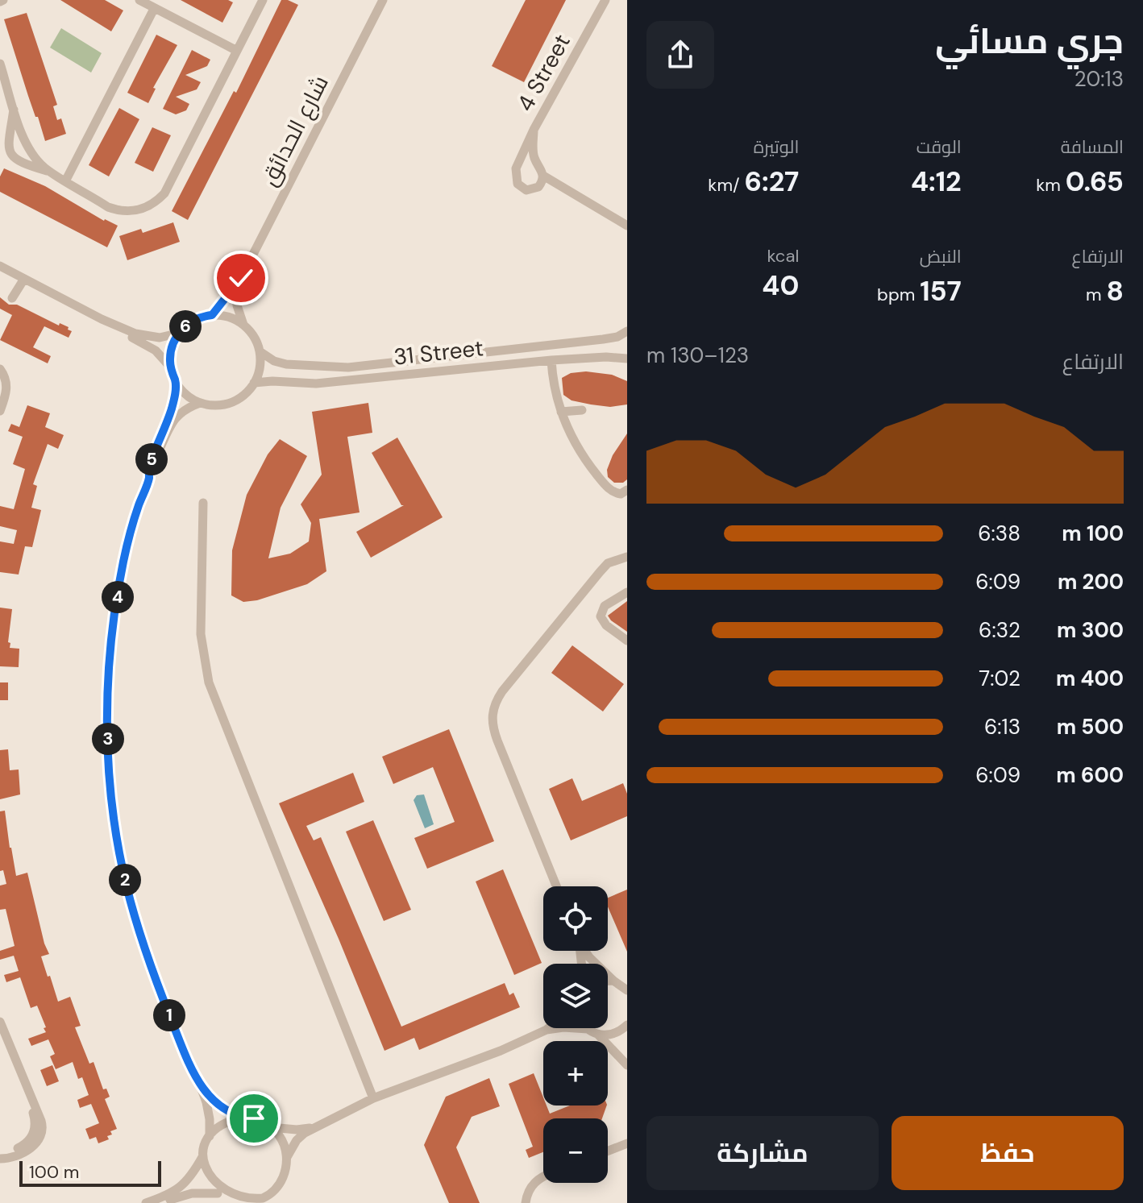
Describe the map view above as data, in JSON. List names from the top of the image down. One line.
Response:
{"streets":{"street":["4 Street","شارع الحدائق","31 Street"]},"scale_bar":"100 m","page":{"heading":["جري مسائي","20:13"],"stats":[["المسافة","0.65 km"],["الوقت","4:12"],["الوتيرة","6:27 /km"],["الارتفاع","8 m"],["النبض","157 bpm"],["kcal","40"]],"pins":["6","5","4","3","2","1"],"chart":["الارتفاع","123–130 m"],"list":[{"name":"100 m","note":"6:38"},{"name":"200 m","note":"6:09"},{"name":"300 m","note":"6:32"},{"name":"400 m","note":"7:02"},{"name":"500 m","note":"6:13"},{"name":"600 m","note":"6:09"}],"map_buttons":["+","−"],"buttons":["حفظ","مشاركة"],"scale":"100 m"}}
